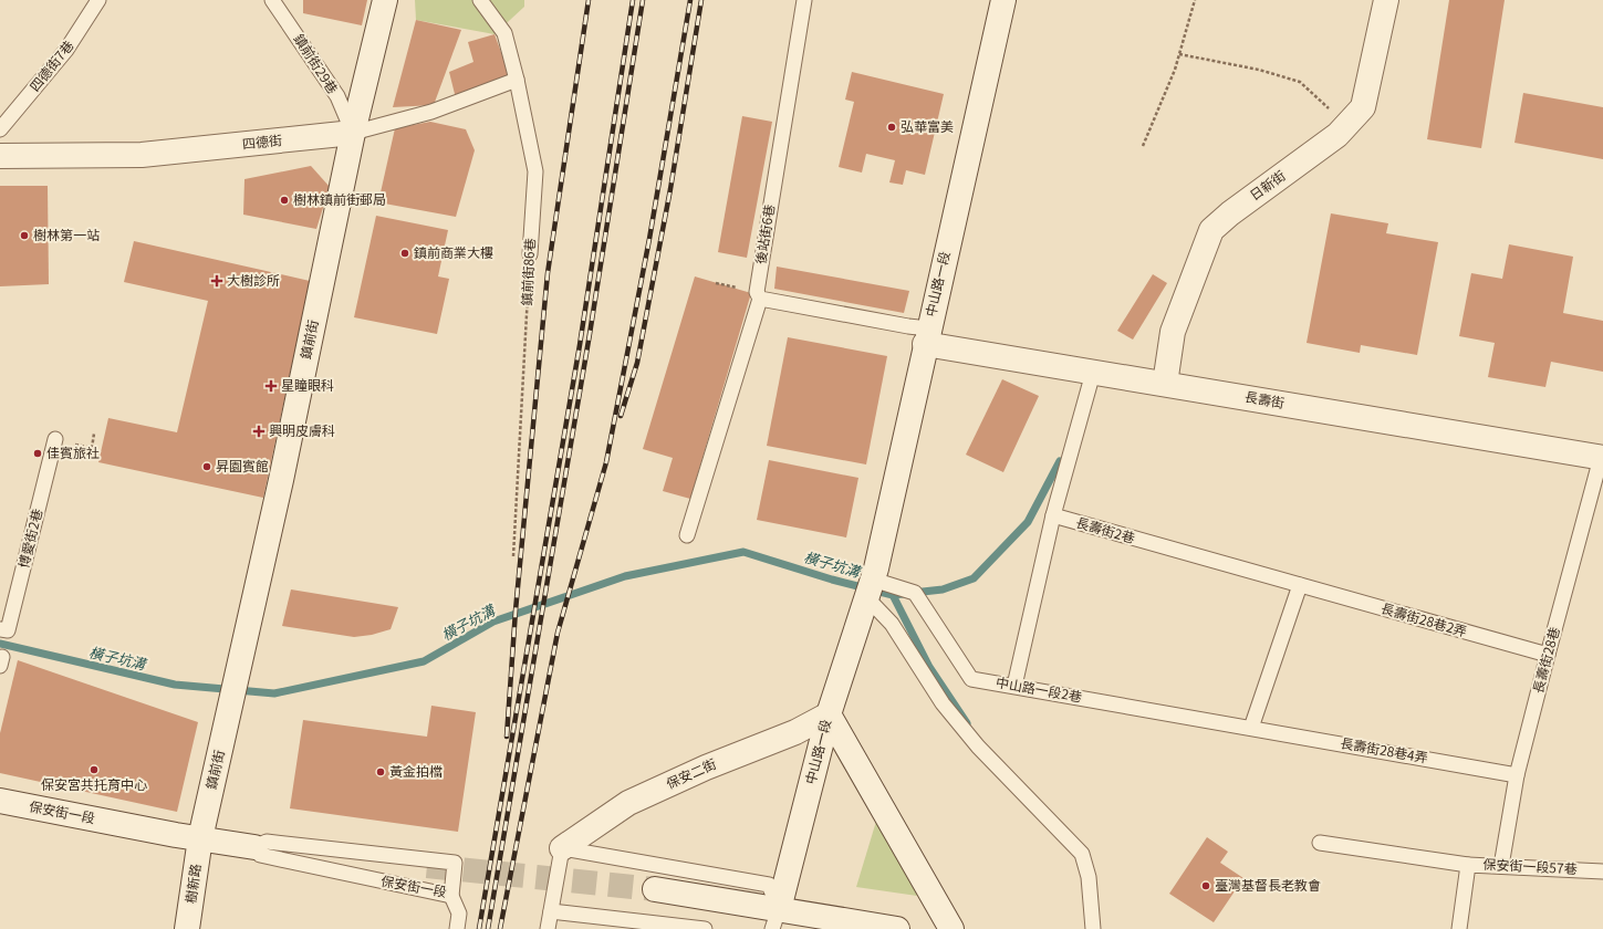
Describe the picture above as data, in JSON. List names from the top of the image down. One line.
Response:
{"streets":{"street":["四德街","日新街","中山路一段","鎮前街","長壽街","保安二街","保安街一段","樹新路"],"lane":["鎮前街29巷","四德街7巷","後站街6巷","鎮前街86巷","長壽街2巷","博愛街2巷","長壽街28巷2弄","長壽街28巷","中山路一段2巷","長壽街28巷4弄","保安街一段57巷"]},"crossings":[["鎮前街29巷","四德街"],["鎮前街29巷","鎮前街"],["四德街","鎮前街86巷"],["四德街","鎮前街"],["日新街","長壽街"],["中山路一段","長壽街"],["中山路一段","中山路一段2巷"],["中山路一段","保安二街"],["鎮前街","保安街一段"],["鎮前街","樹新路"],["長壽街","長壽街28巷"],["長壽街2巷","長壽街28巷2弄"],["長壽街28巷2弄","長壽街28巷"],["長壽街28巷","長壽街28巷4弄"],["長壽街28巷","保安街一段57巷"],["中山路一段2巷","長壽街28巷4弄"],["保安街一段","樹新路"]],"water":["橫子坑溝"],"places":{"other":["弘華富美","樹林鎮前街郵局","樹林第一站","鎮前商業大樓","佳賓旅社","昇園賓館","保安宮共托育中心","黃金拍檔","臺灣基督長老教會"],"health":["大樹診所","星瞳眼科","興明皮膚科"]}}
